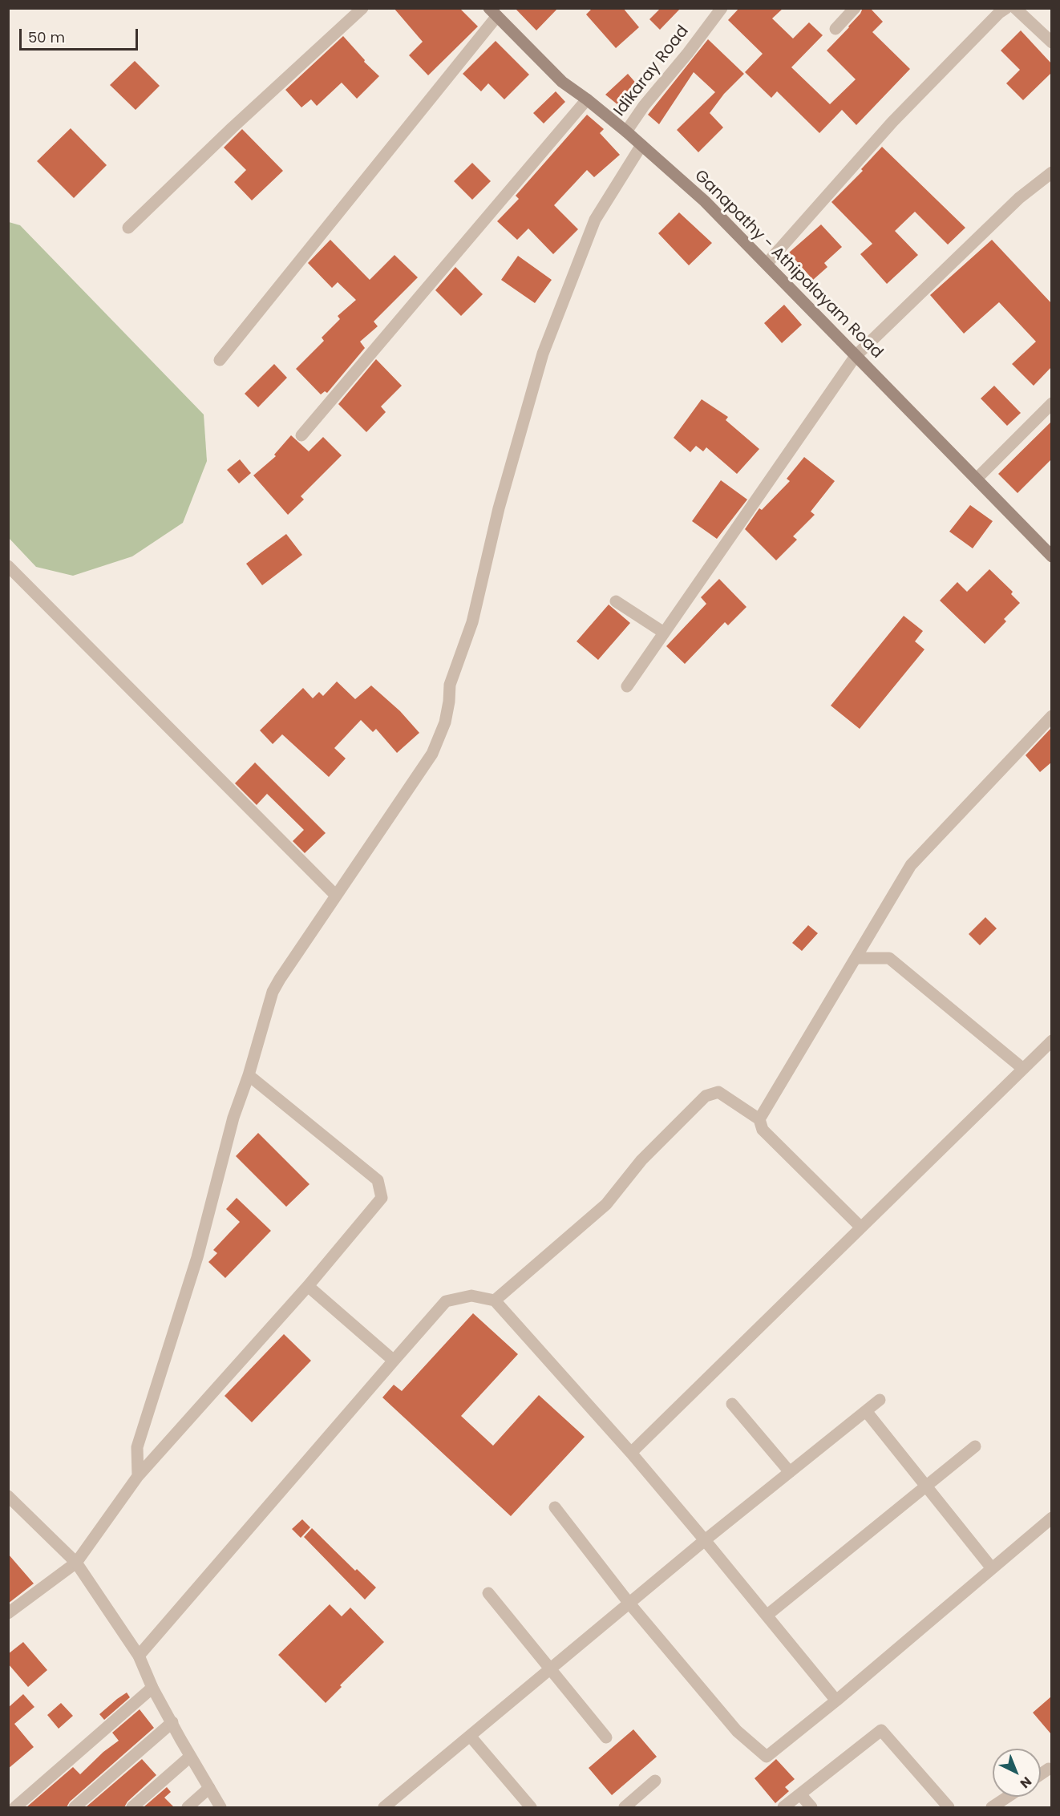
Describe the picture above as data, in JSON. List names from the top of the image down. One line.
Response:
{"streets":{"main road":["Ganapathy - Athipalayam Road"],"street":["Idikaray Road"]},"crossings":[["Idikaray Road","Ganapathy - Athipalayam Road"]],"scale_bar":"50 m","north":"bottom right"}
